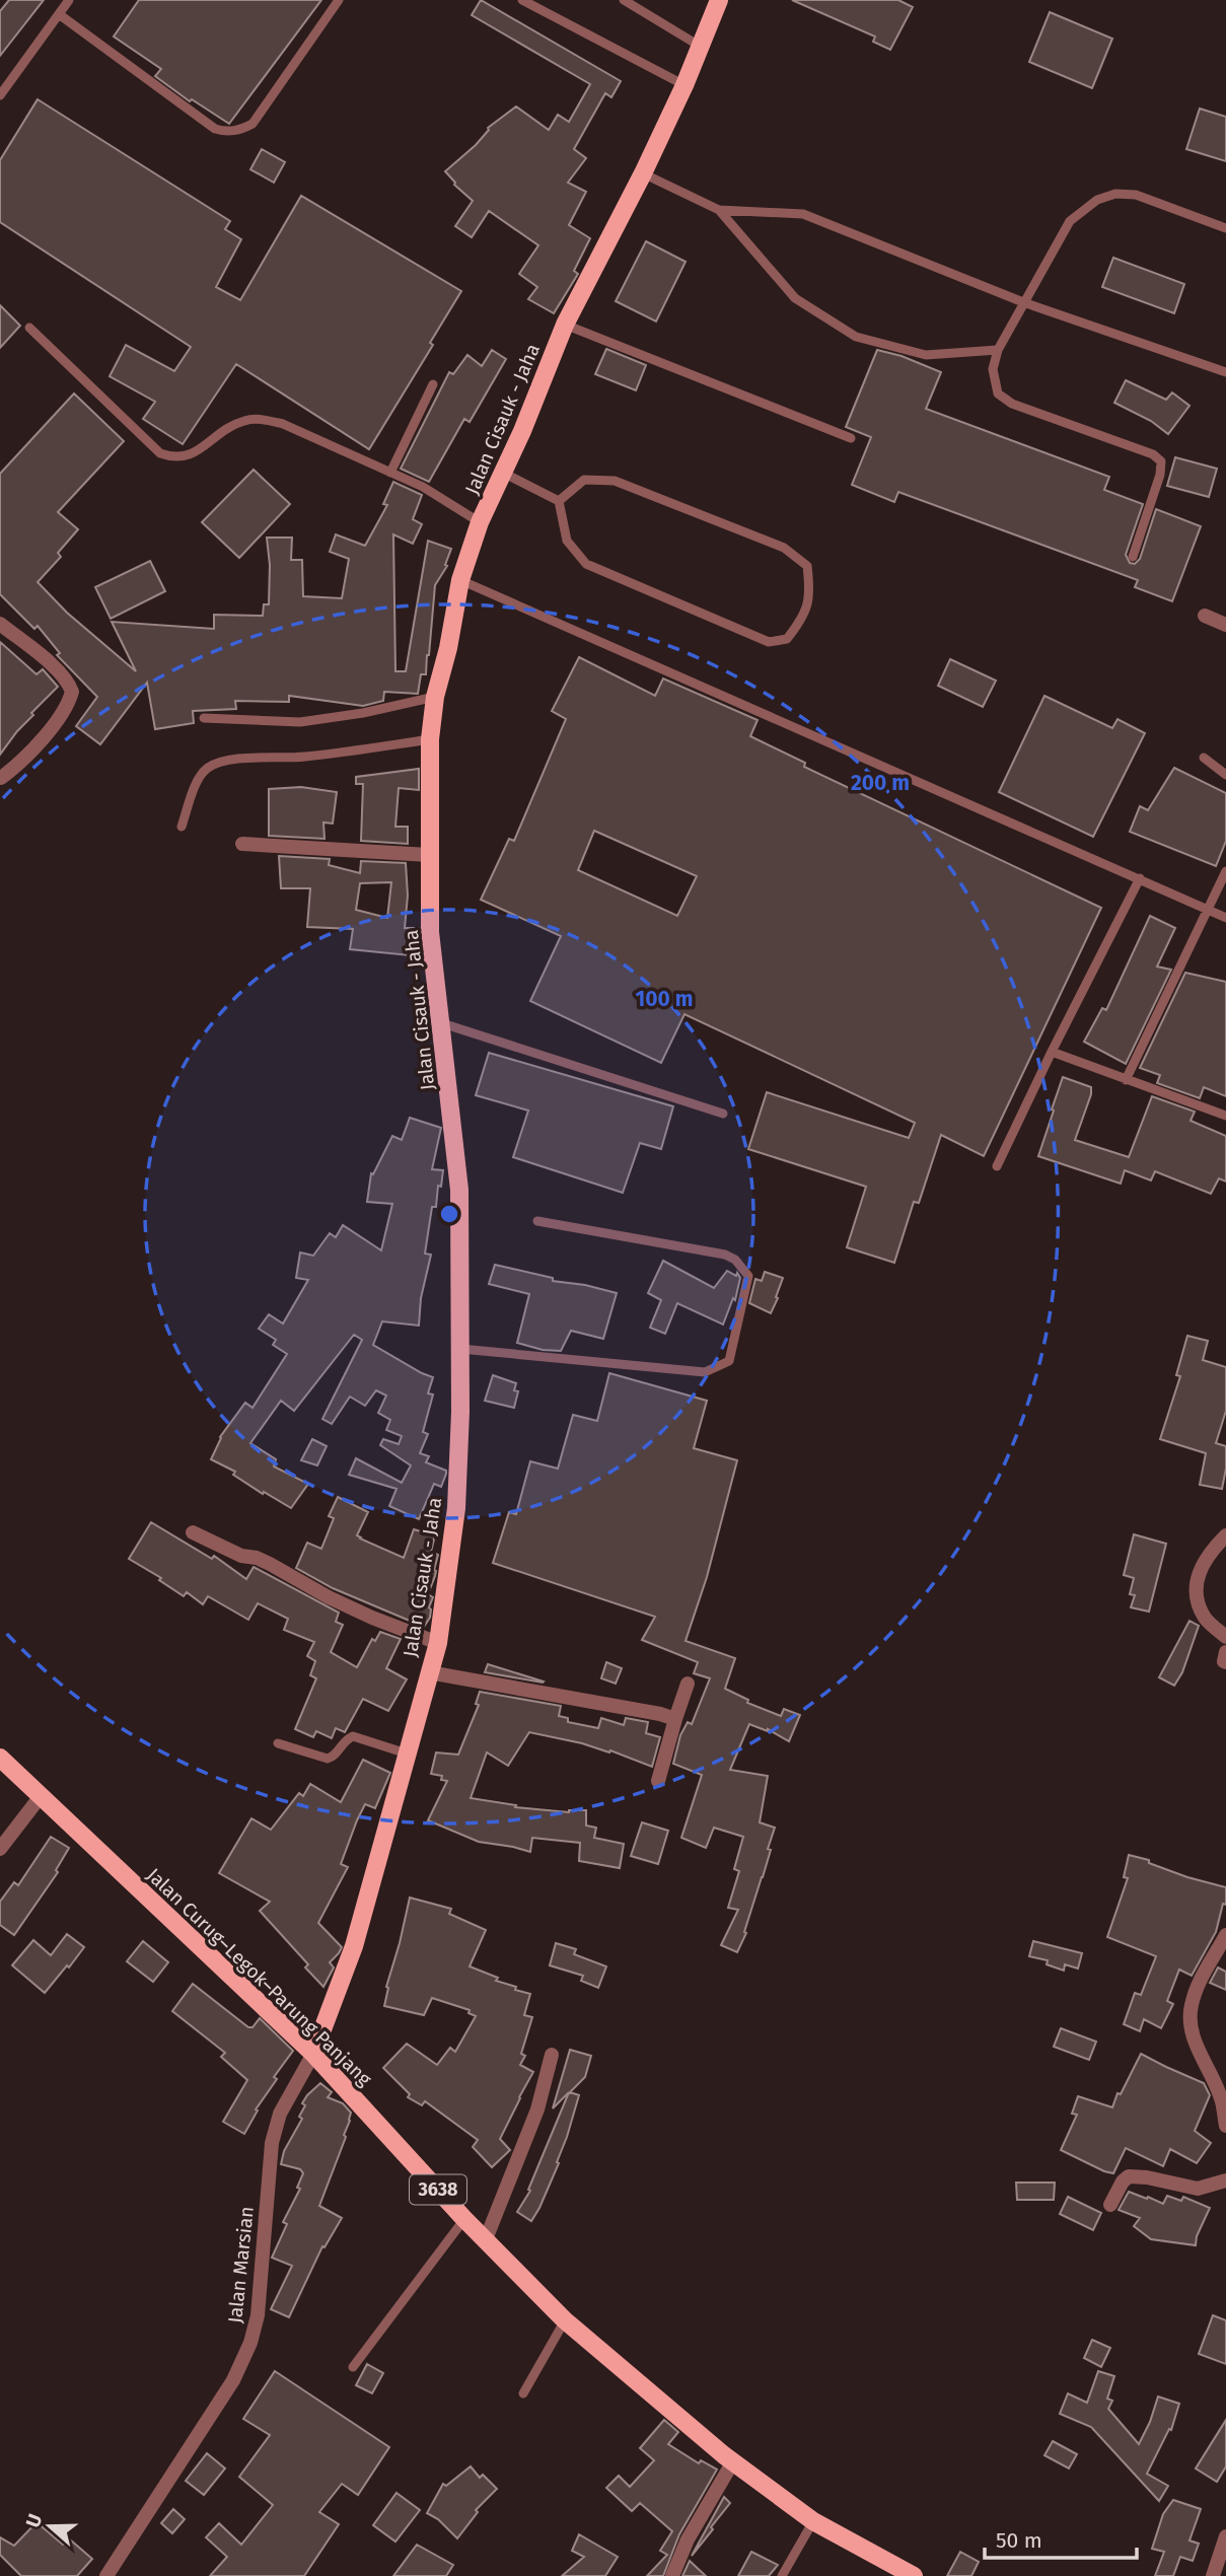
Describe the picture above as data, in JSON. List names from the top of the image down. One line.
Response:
{"streets":{"main road":["Jalan Cisauk - Jaha","Jalan Curug–Legok–Parung Panjang","3638"],"street":["Jalan Marsian"]},"crossings":[["Jalan Cisauk - Jaha","Jalan Curug–Legok–Parung Panjang"],["Jalan Cisauk - Jaha","Jalan Marsian"],["Jalan Curug–Legok–Parung Panjang","Jalan Marsian"]],"scale_bar":"50 m","north":"left","rings":["200 m","100 m"]}
